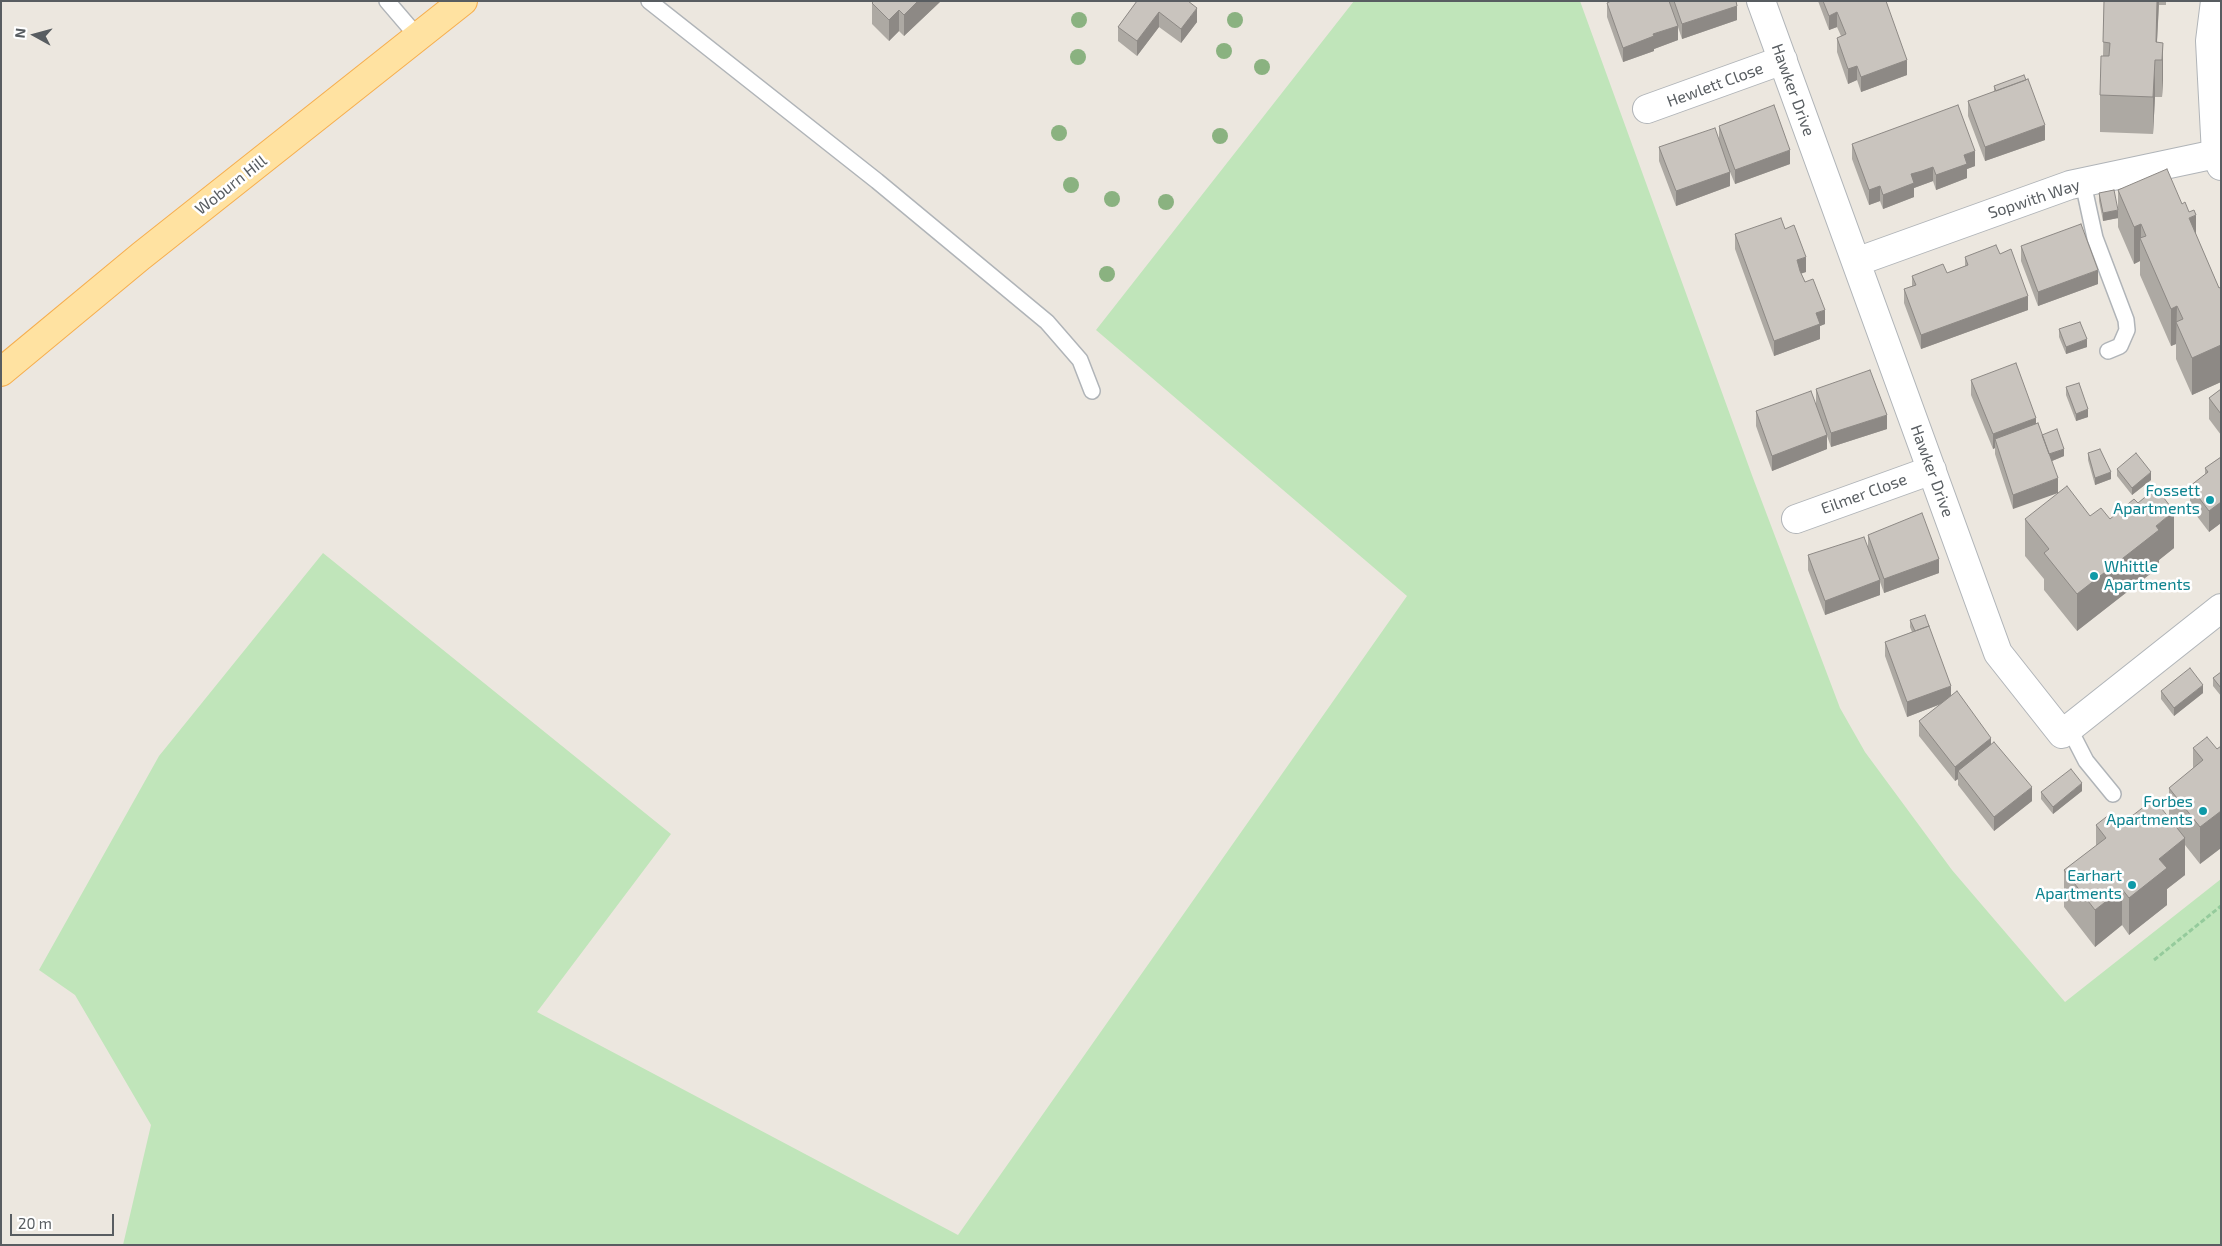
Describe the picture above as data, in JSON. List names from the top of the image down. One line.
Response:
{"streets":{"main road":["Woburn Hill"],"street":["Hewlett Close","Hawker Drive","Sopwith Way","Eilmer Close"]},"crossings":[["Hewlett Close","Hawker Drive"],["Hawker Drive","Sopwith Way"],["Hawker Drive","Eilmer Close"]],"places":["Fossett Apartments","Whittle Apartments","Forbes Apartments","Earhart Apartments"],"scale_bar":"20 m","north":"left"}
